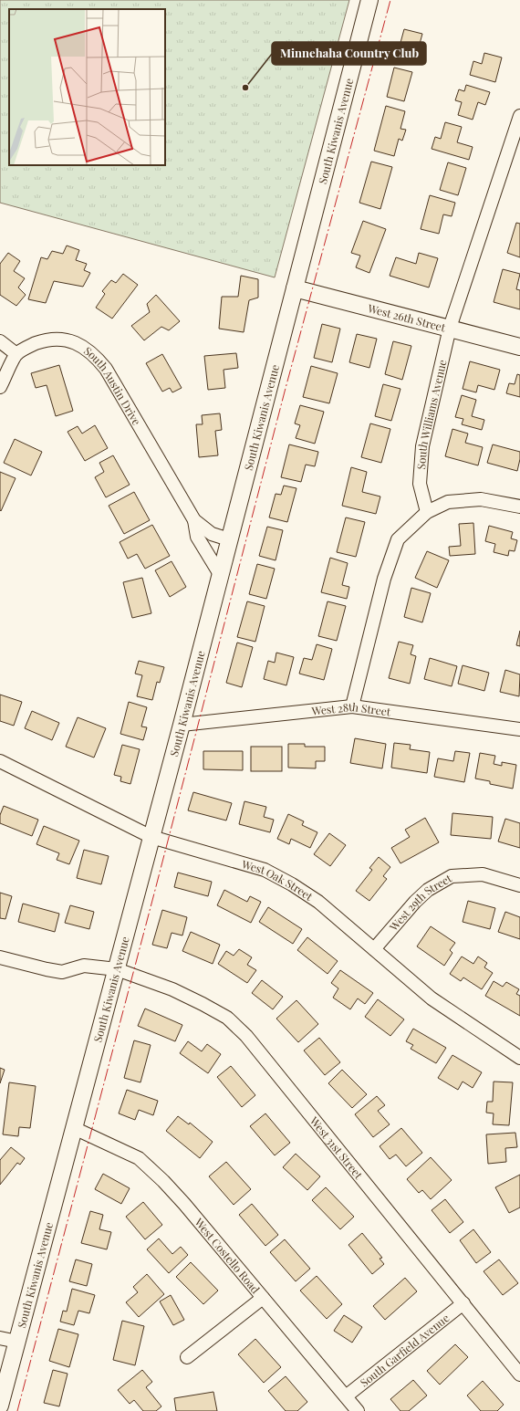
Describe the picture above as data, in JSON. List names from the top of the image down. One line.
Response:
{"streets":{"main road":["South Kiwanis Avenue","West 26th Street"],"street":["South Austin Drive","South Williams Avenue","West 28th Street","West Oak Street","West 29th Street","West 31st Street","West Costello Road","South Garfield Avenue"]},"crossings":[["South Kiwanis Avenue","West 26th Street"],["South Kiwanis Avenue","South Austin Drive"],["South Kiwanis Avenue","West 28th Street"],["South Kiwanis Avenue","West Oak Street"],["South Kiwanis Avenue","West 31st Street"],["South Kiwanis Avenue","West Costello Road"],["West 26th Street","South Williams Avenue"],["West Oak Street","West 29th Street"],["West 31st Street","South Garfield Avenue"],["West Costello Road","South Garfield Avenue"]],"places":["Minnehaha Country Club"]}
